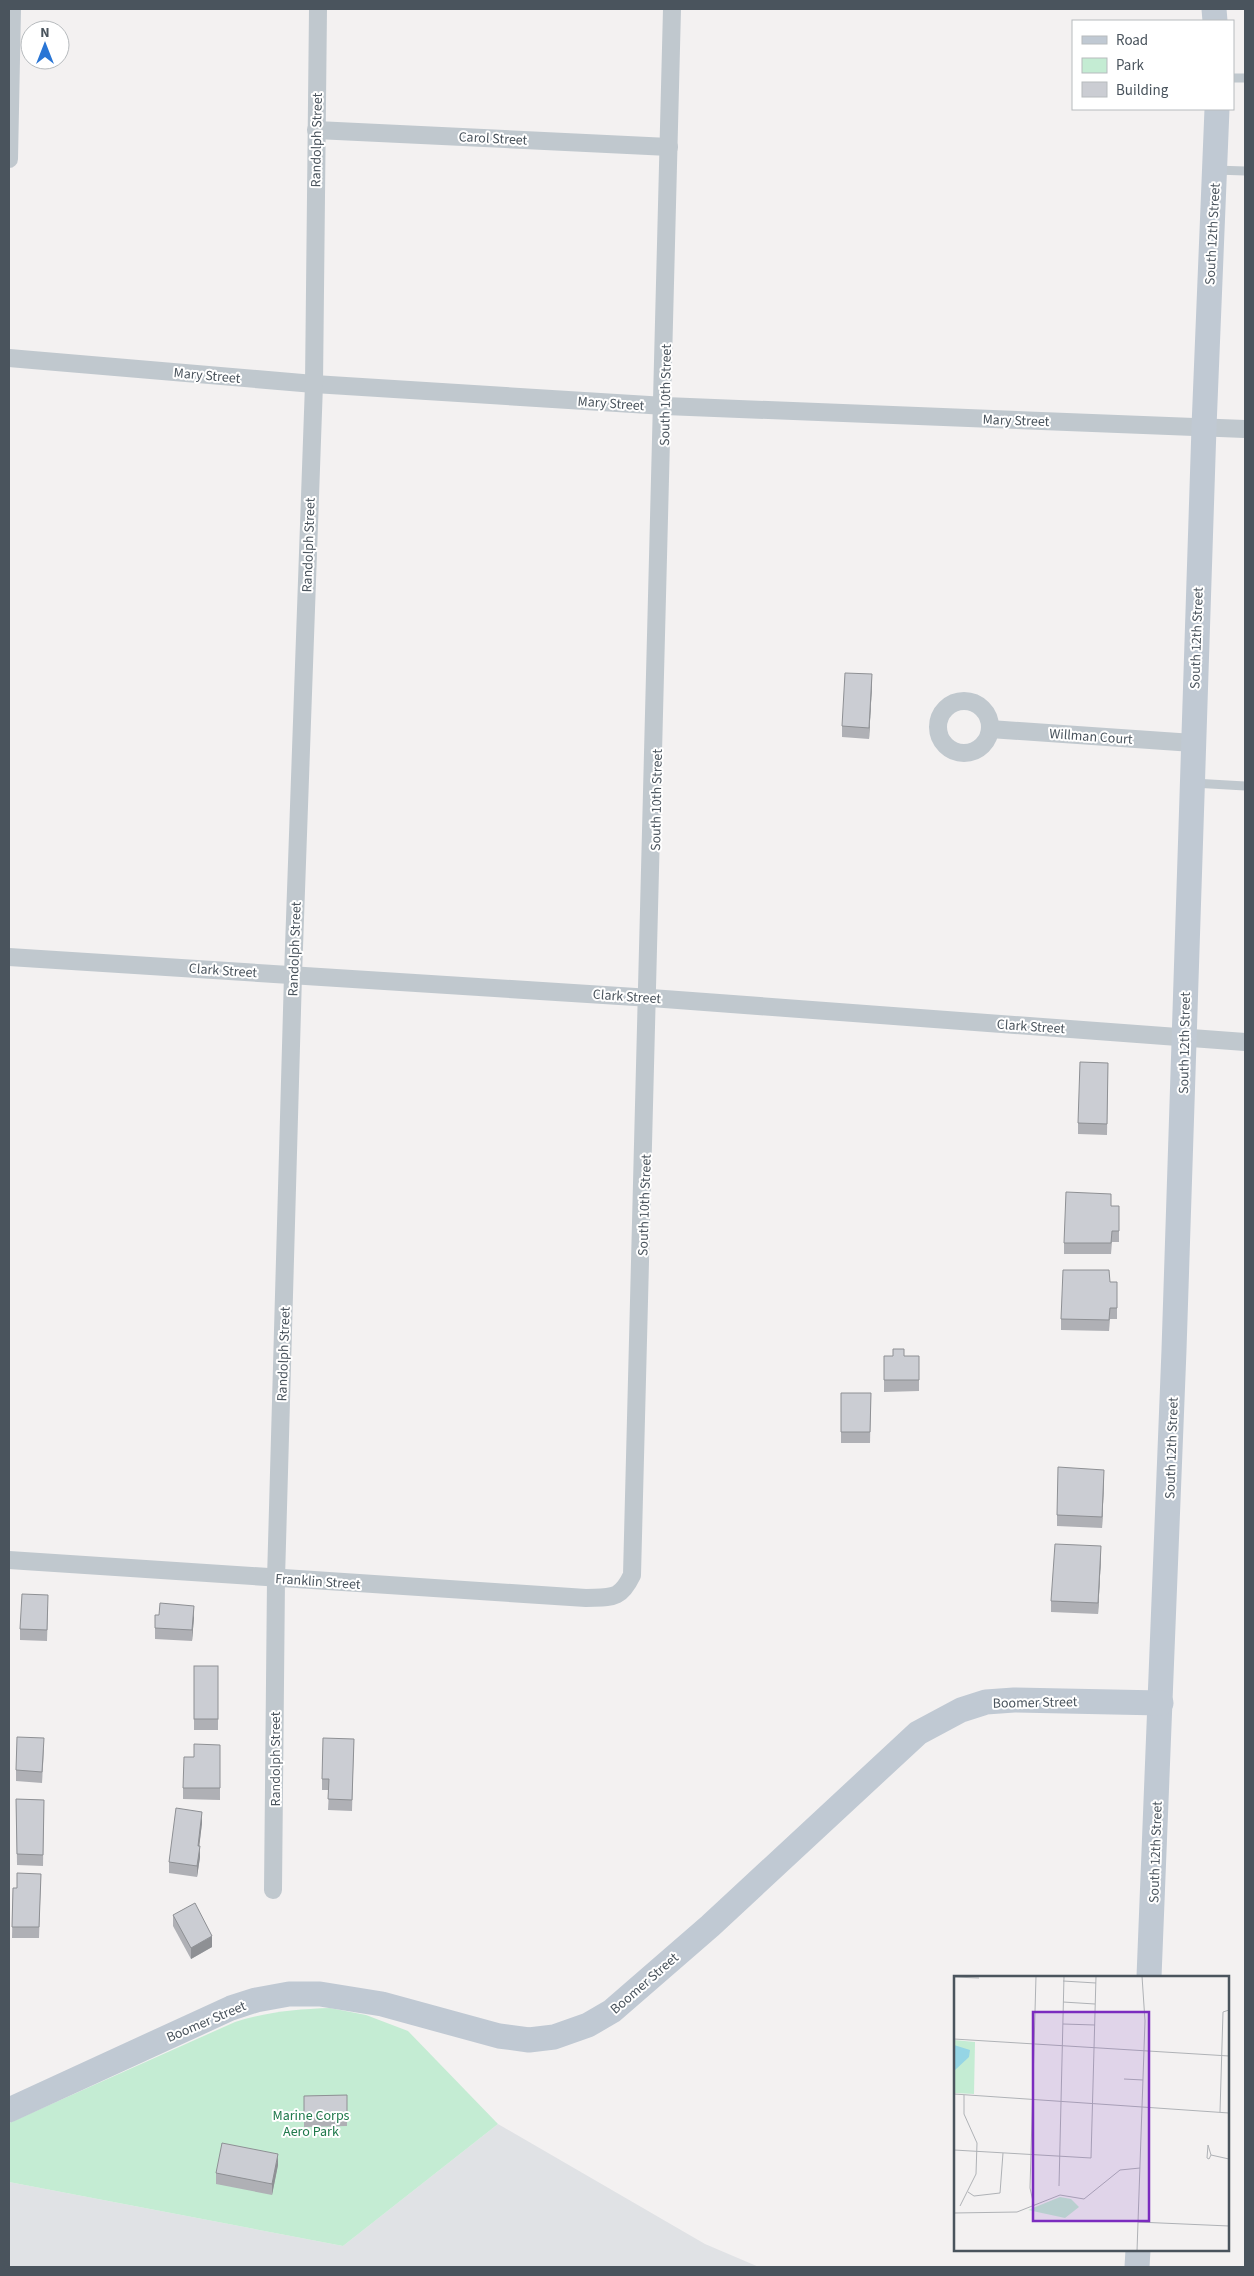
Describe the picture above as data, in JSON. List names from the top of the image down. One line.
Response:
{"streets":{"street":["Carol Street","Randolph Street","South 12th Street","Mary Street","South 10th Street","Willman Court","Clark Street","Franklin Street","Boomer Street"]},"crossings":[["Carol Street","Randolph Street"],["Carol Street","South 10th Street"],["Randolph Street","Mary Street"],["Randolph Street","Clark Street"],["Randolph Street","Franklin Street"],["South 12th Street","Mary Street"],["South 12th Street","Willman Court"],["South 12th Street","Clark Street"],["South 12th Street","Boomer Street"],["Mary Street","South 10th Street"],["South 10th Street","Clark Street"],["South 10th Street","Franklin Street"]],"parks":["Marine Corps Aero Park"],"legend":["Road","Park","Building"],"north":"top"}
